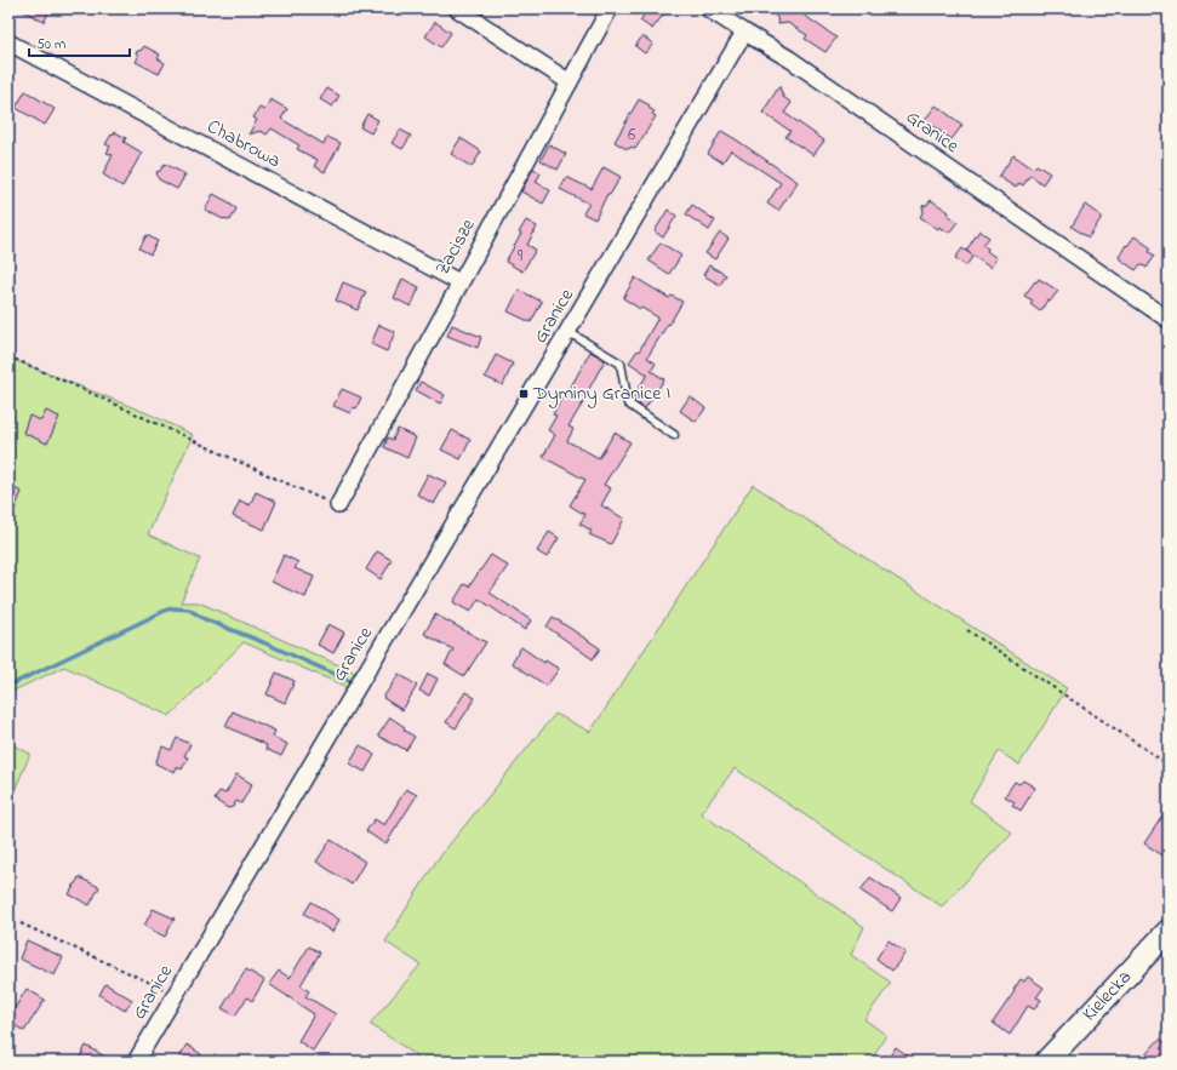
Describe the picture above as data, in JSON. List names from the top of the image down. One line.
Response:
{"streets":{"street":["Granice","Chabrowa","Zacisze","Kielecka"]},"crossings":[["Chabrowa","Zacisze"]],"places":{"transit":["Dyminy Granice I"]},"house_numbers":["6","9"],"scale_bar":"50 m"}
